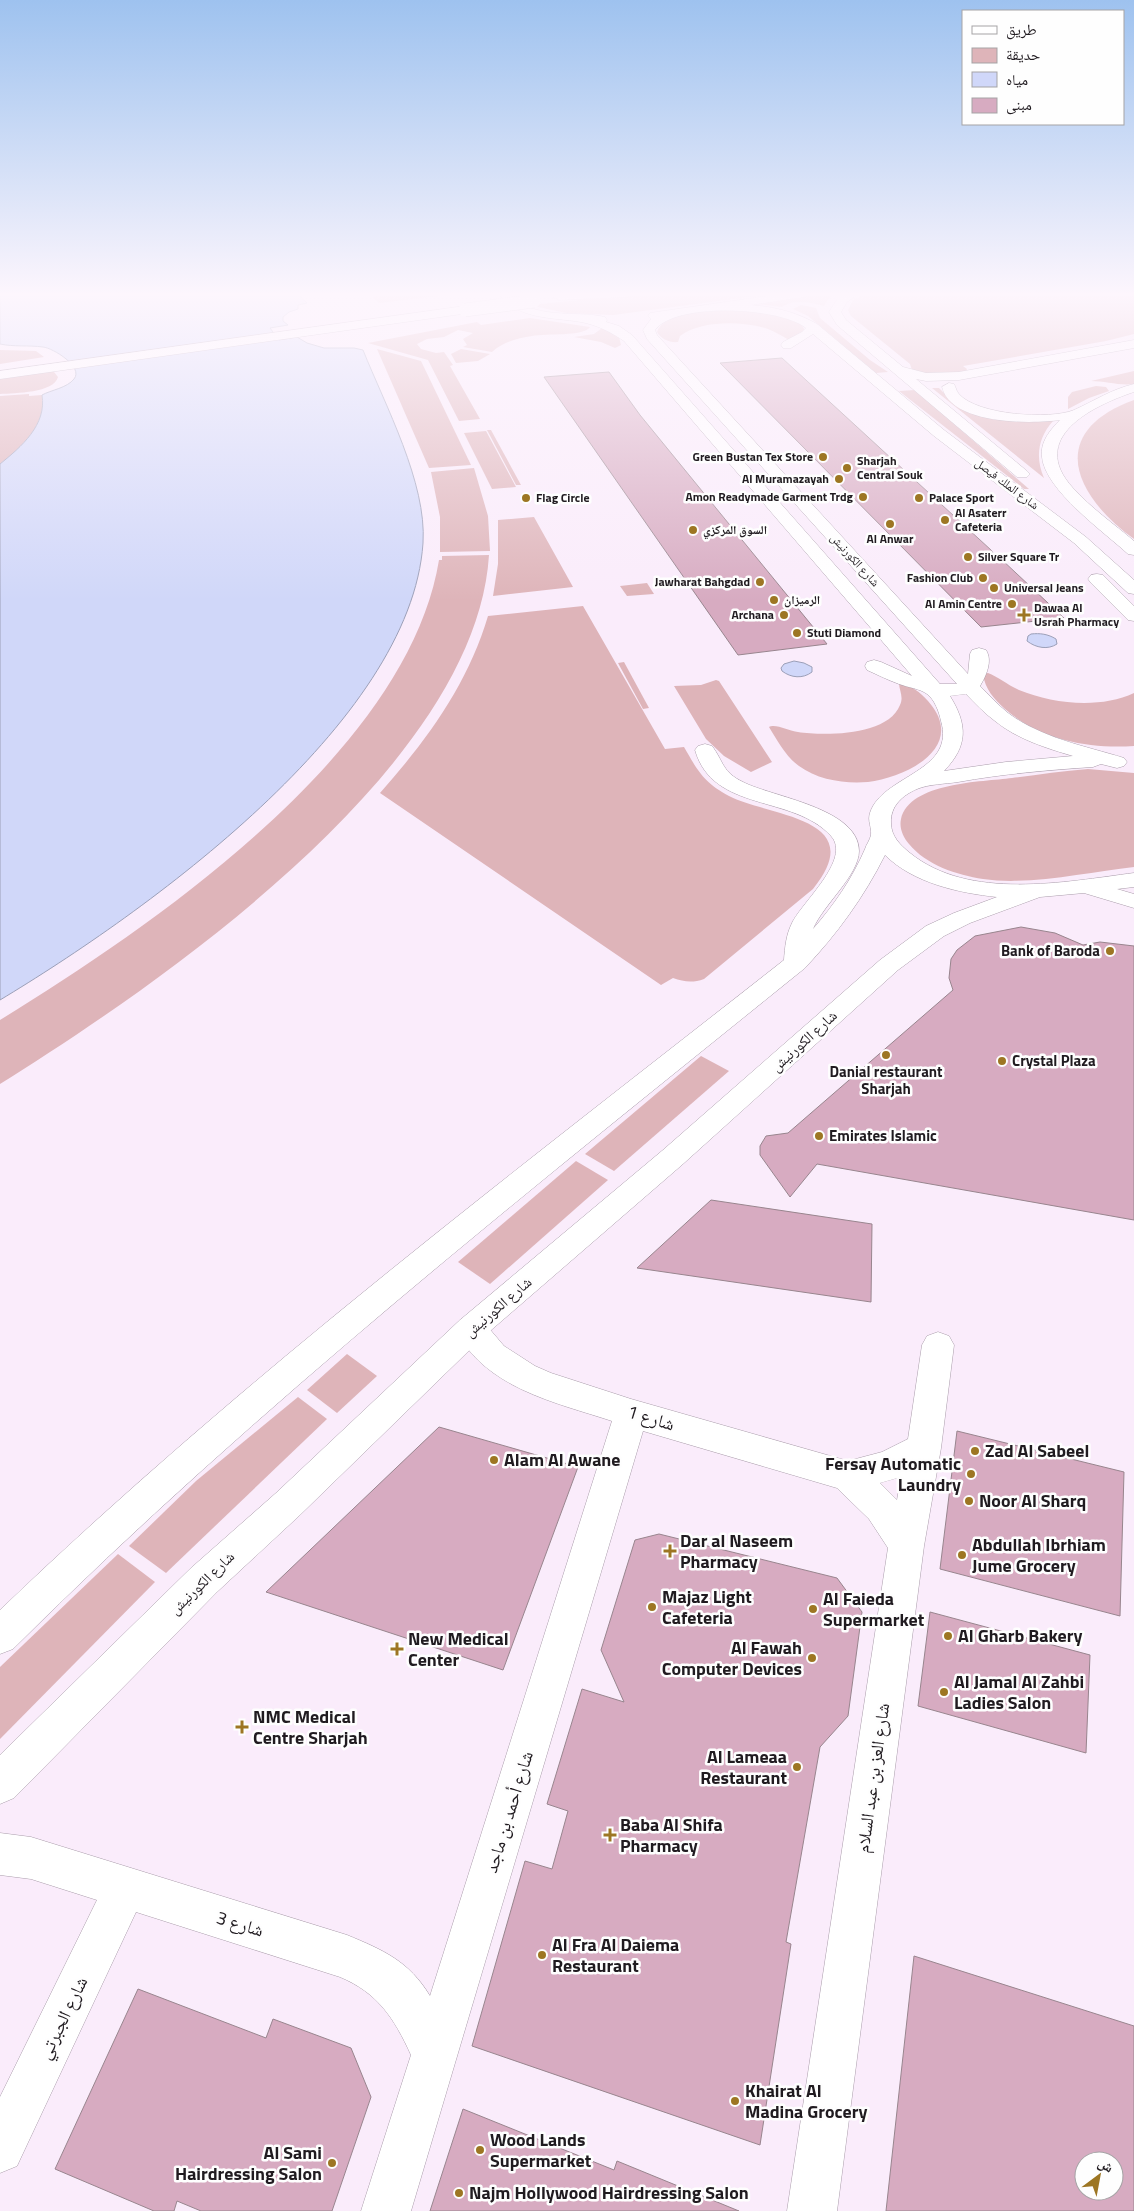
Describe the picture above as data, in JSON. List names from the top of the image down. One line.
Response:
{"streets":{"main road":["شارع الملك فيصل","شارع الكورنيش","شارع 1","شارع العز بن عبد السلام","شارع أحمد بن ماجد","شارع 3","شارع الجبرتي"]},"crossings":[["شارع الكورنيش","شارع 1"],["شارع 1","شارع العز بن عبد السلام"],["شارع 1","شارع أحمد بن ماجد"],["شارع أحمد بن ماجد","شارع 3"],["شارع 3","شارع الجبرتي"]],"places":{"other":["Green Bustan Tex Store","Sharjah Central Souk","Al Muramazayah","Amon Readymade Garment Trdg","Flag Circle","Palace Sport","Al Asaterr Cafeteria","Al Anwar","السوق المركزي","Silver Square Tr","Fashion Club","Jawharat Bahgdad","Universal Jeans","الرميزان","Al Amin Centre","Archana","Stuti Diamond","Bank of Baroda","Danial restaurant Sharjah","Crystal Plaza","Emirates Islamic","Zad Al Sabeel","Alam Al Awane","Fersay Automatic Laundry","Noor Al Sharq","Abdullah Ibrhiam Jume Grocery","Majaz Light Cafeteria","Al Faieda Supermarket","Al Gharb Bakery","Al Fawah Computer Devices","Al Jamal Al Zahbi Ladies Salon","Al Lameaa Restaurant","Al Fra Al Daiema Restaurant","Khairat Al Madina Grocery","Wood Lands Supermarket","Al Sami Hairdressing Salon","Najm Hollywood Hairdressing Salon"],"health":["Dawaa Al Usrah Pharmacy","Dar al Naseem Pharmacy","New Medical Center","NMC Medical Centre Sharjah","Baba Al Shifa Pharmacy"]},"legend":["طريق","حديقة","مياه","مبنى"],"north":"top right"}
